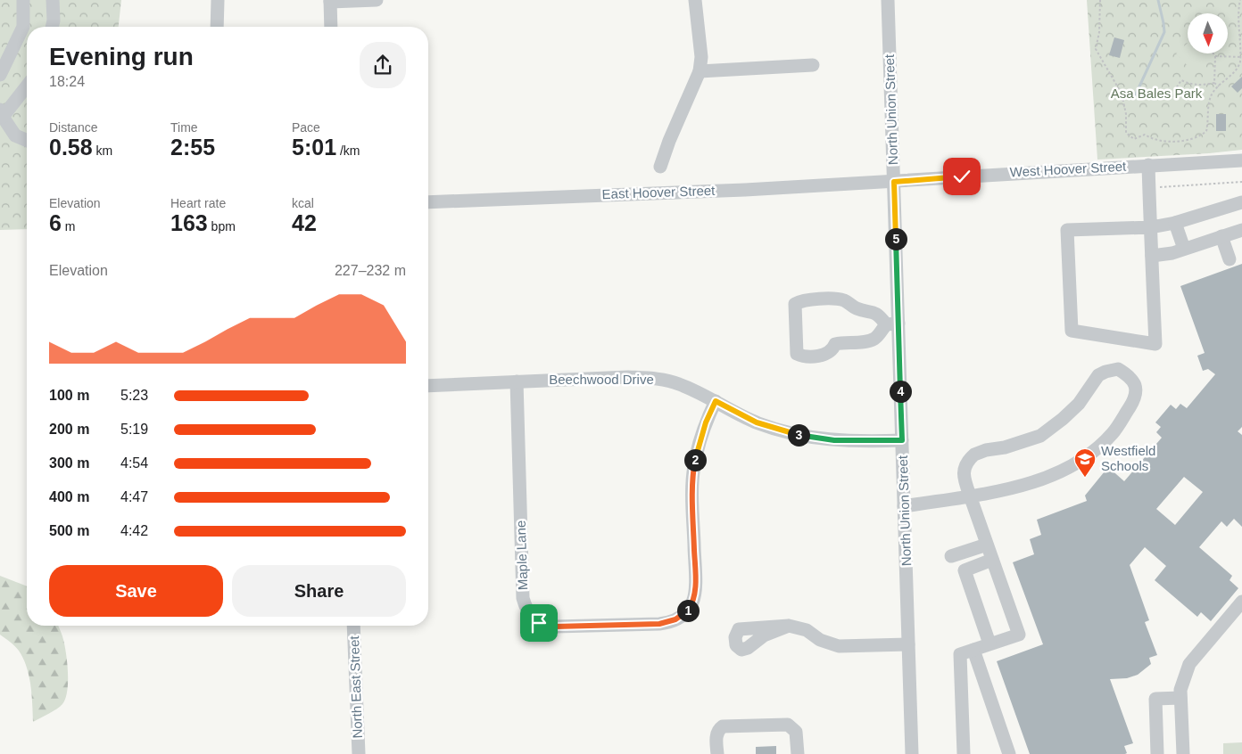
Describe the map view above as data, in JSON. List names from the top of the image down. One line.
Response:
{"streets":{"street":["North Union Street","West Hoover Street","East Hoover Street","Beechwood Drive","Maple Lane","North East Street"]},"crossings":[["North Union Street","West Hoover Street"],["North Union Street","East Hoover Street"],["North Union Street","Beechwood Drive"],["West Hoover Street","East Hoover Street"],["Beechwood Drive","Maple Lane"]],"parks":["Asa Bales Park"],"places":{"school or university":["Westfield Schools"]},"north":"bottom","page":{"heading":["Evening run","18:24"],"stats":[["Distance","0.58 km"],["Time","2:55"],["Pace","5:01 /km"],["Elevation","6 m"],["Heart rate","163 bpm"],["kcal","42"]],"pins":["5","4","3","2","1"],"chart":["Elevation","227–232 m"],"list":[{"name":"100 m","note":"5:23"},{"name":"200 m","note":"5:19"},{"name":"300 m","note":"4:54"},{"name":"400 m","note":"4:47"},{"name":"500 m","note":"4:42"}],"buttons":["Save","Share"]}}
